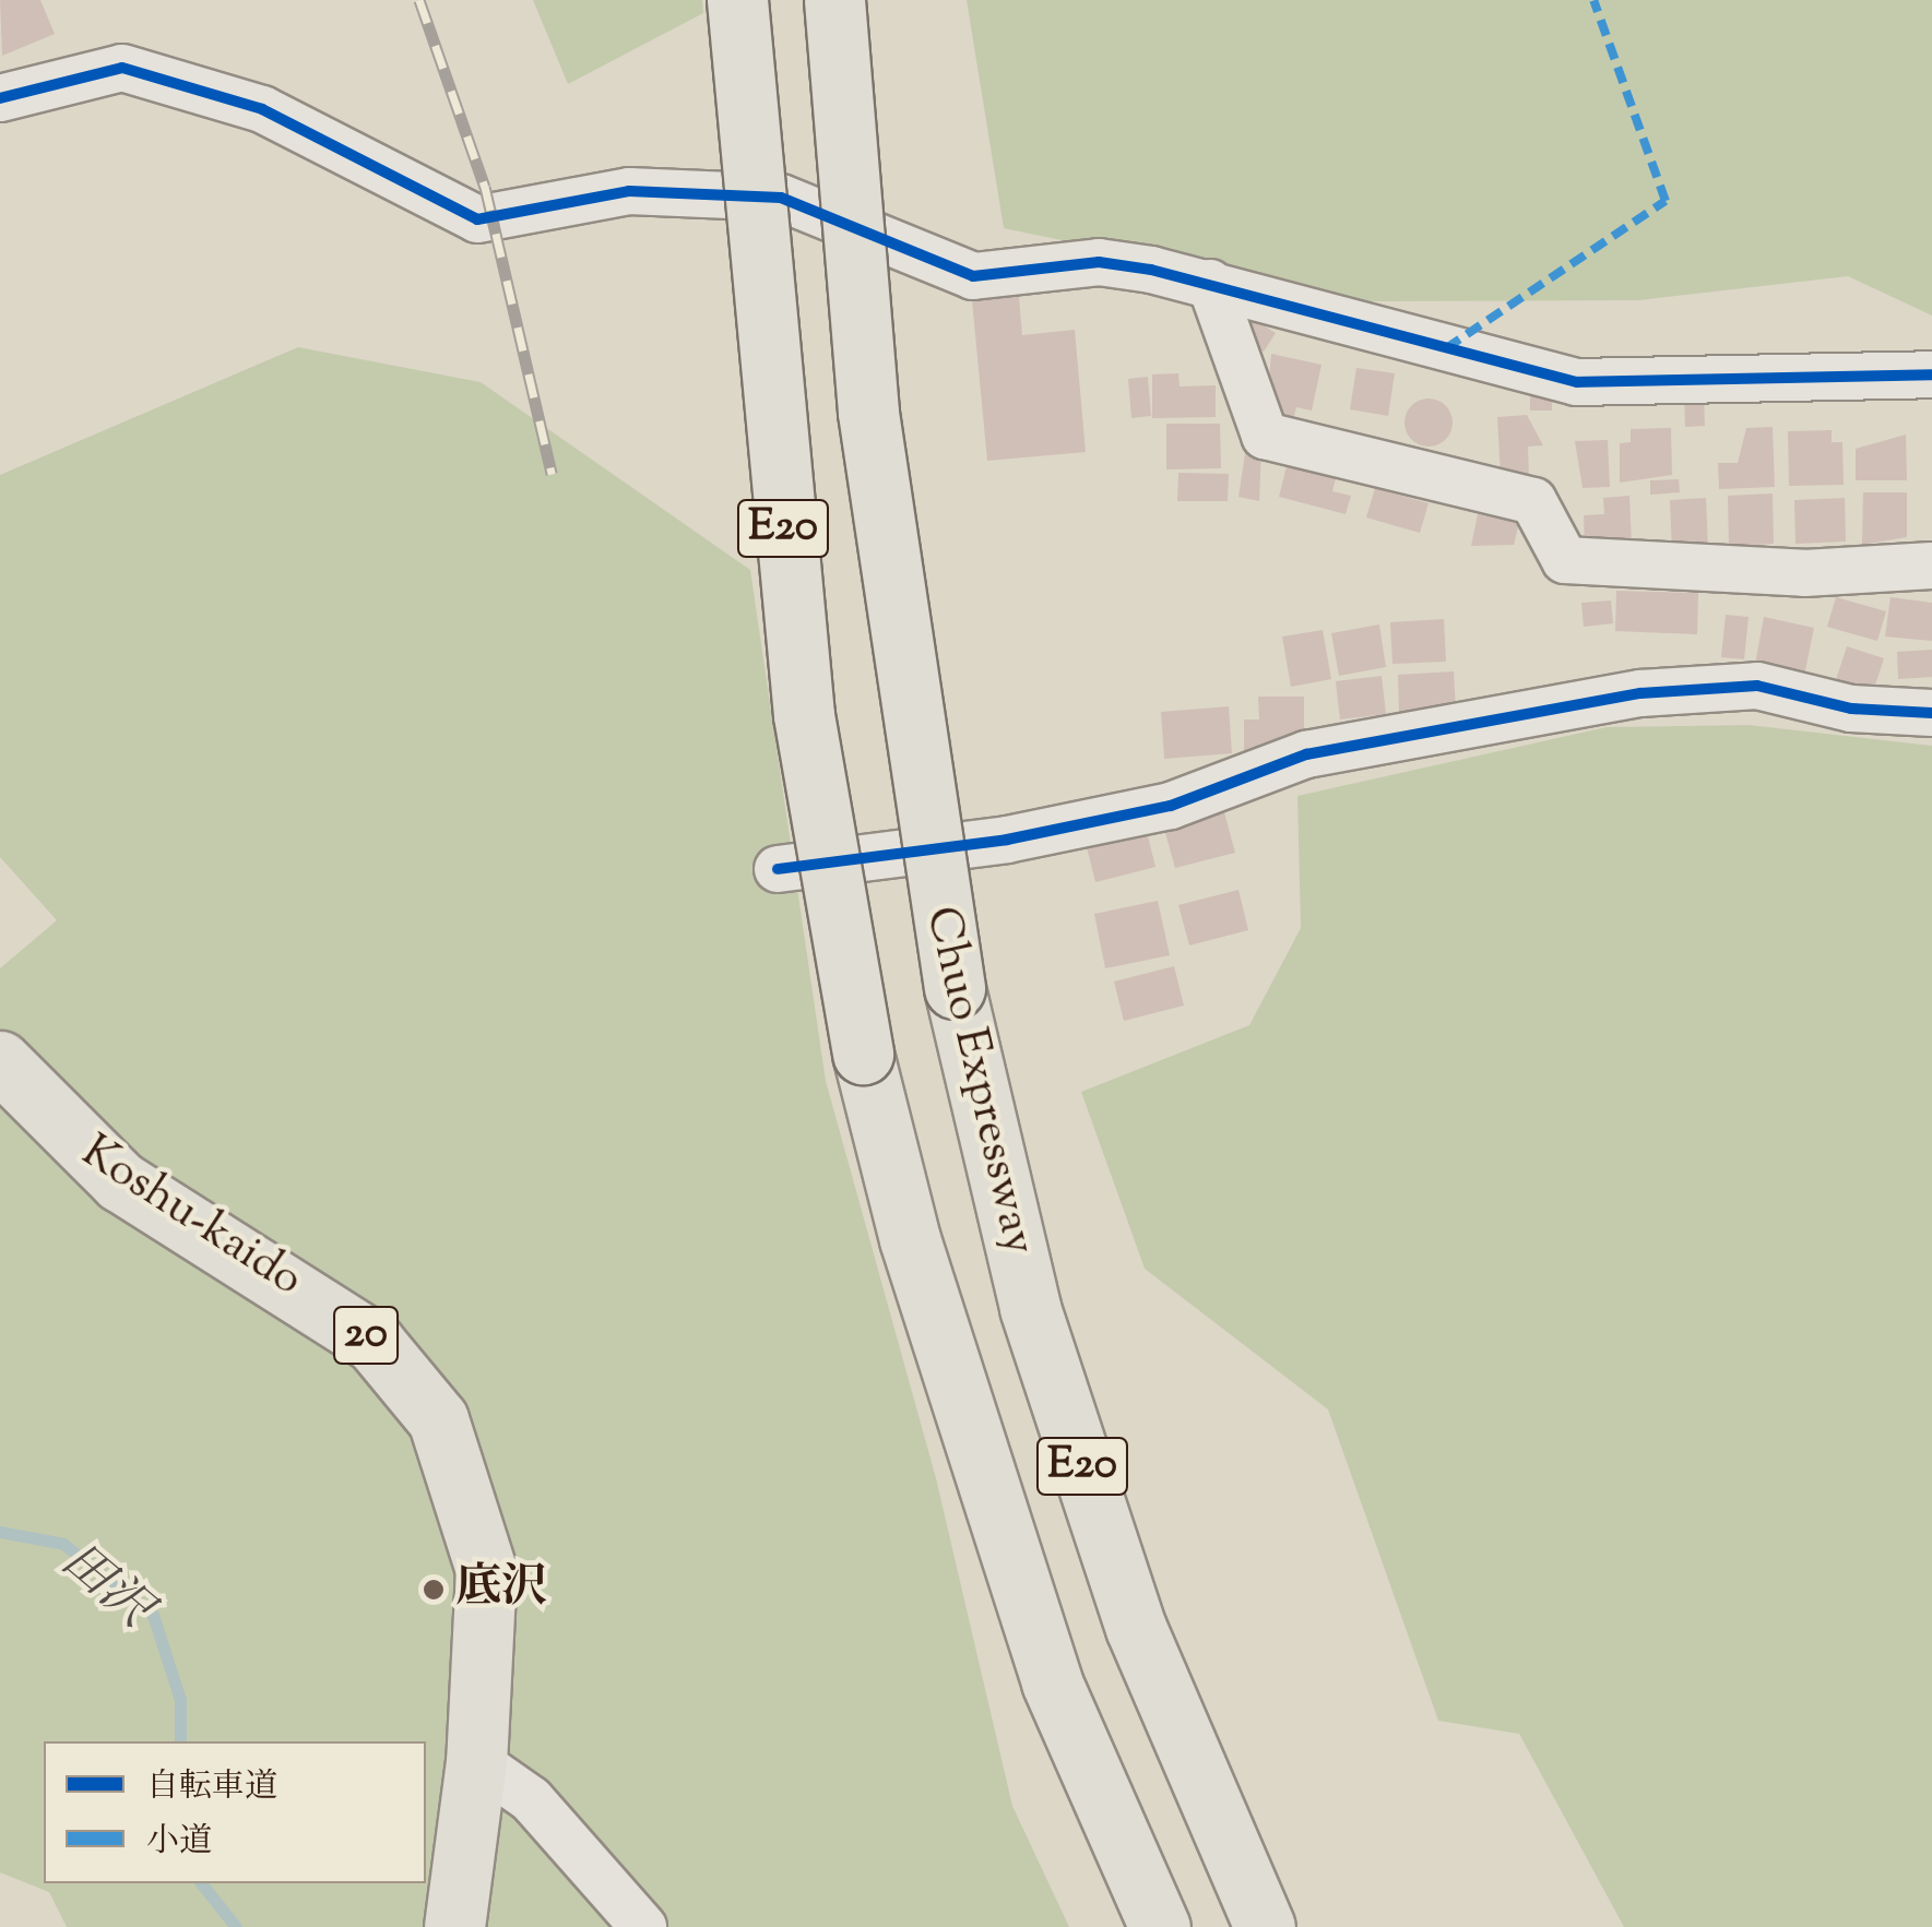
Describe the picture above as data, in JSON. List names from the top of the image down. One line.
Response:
{"streets":{"highway":["E20","Chuo Expressway","Koshu-kaido","20"]},"water":["田沢"],"places":["底沢"],"legend":["自転車道","小道"]}
